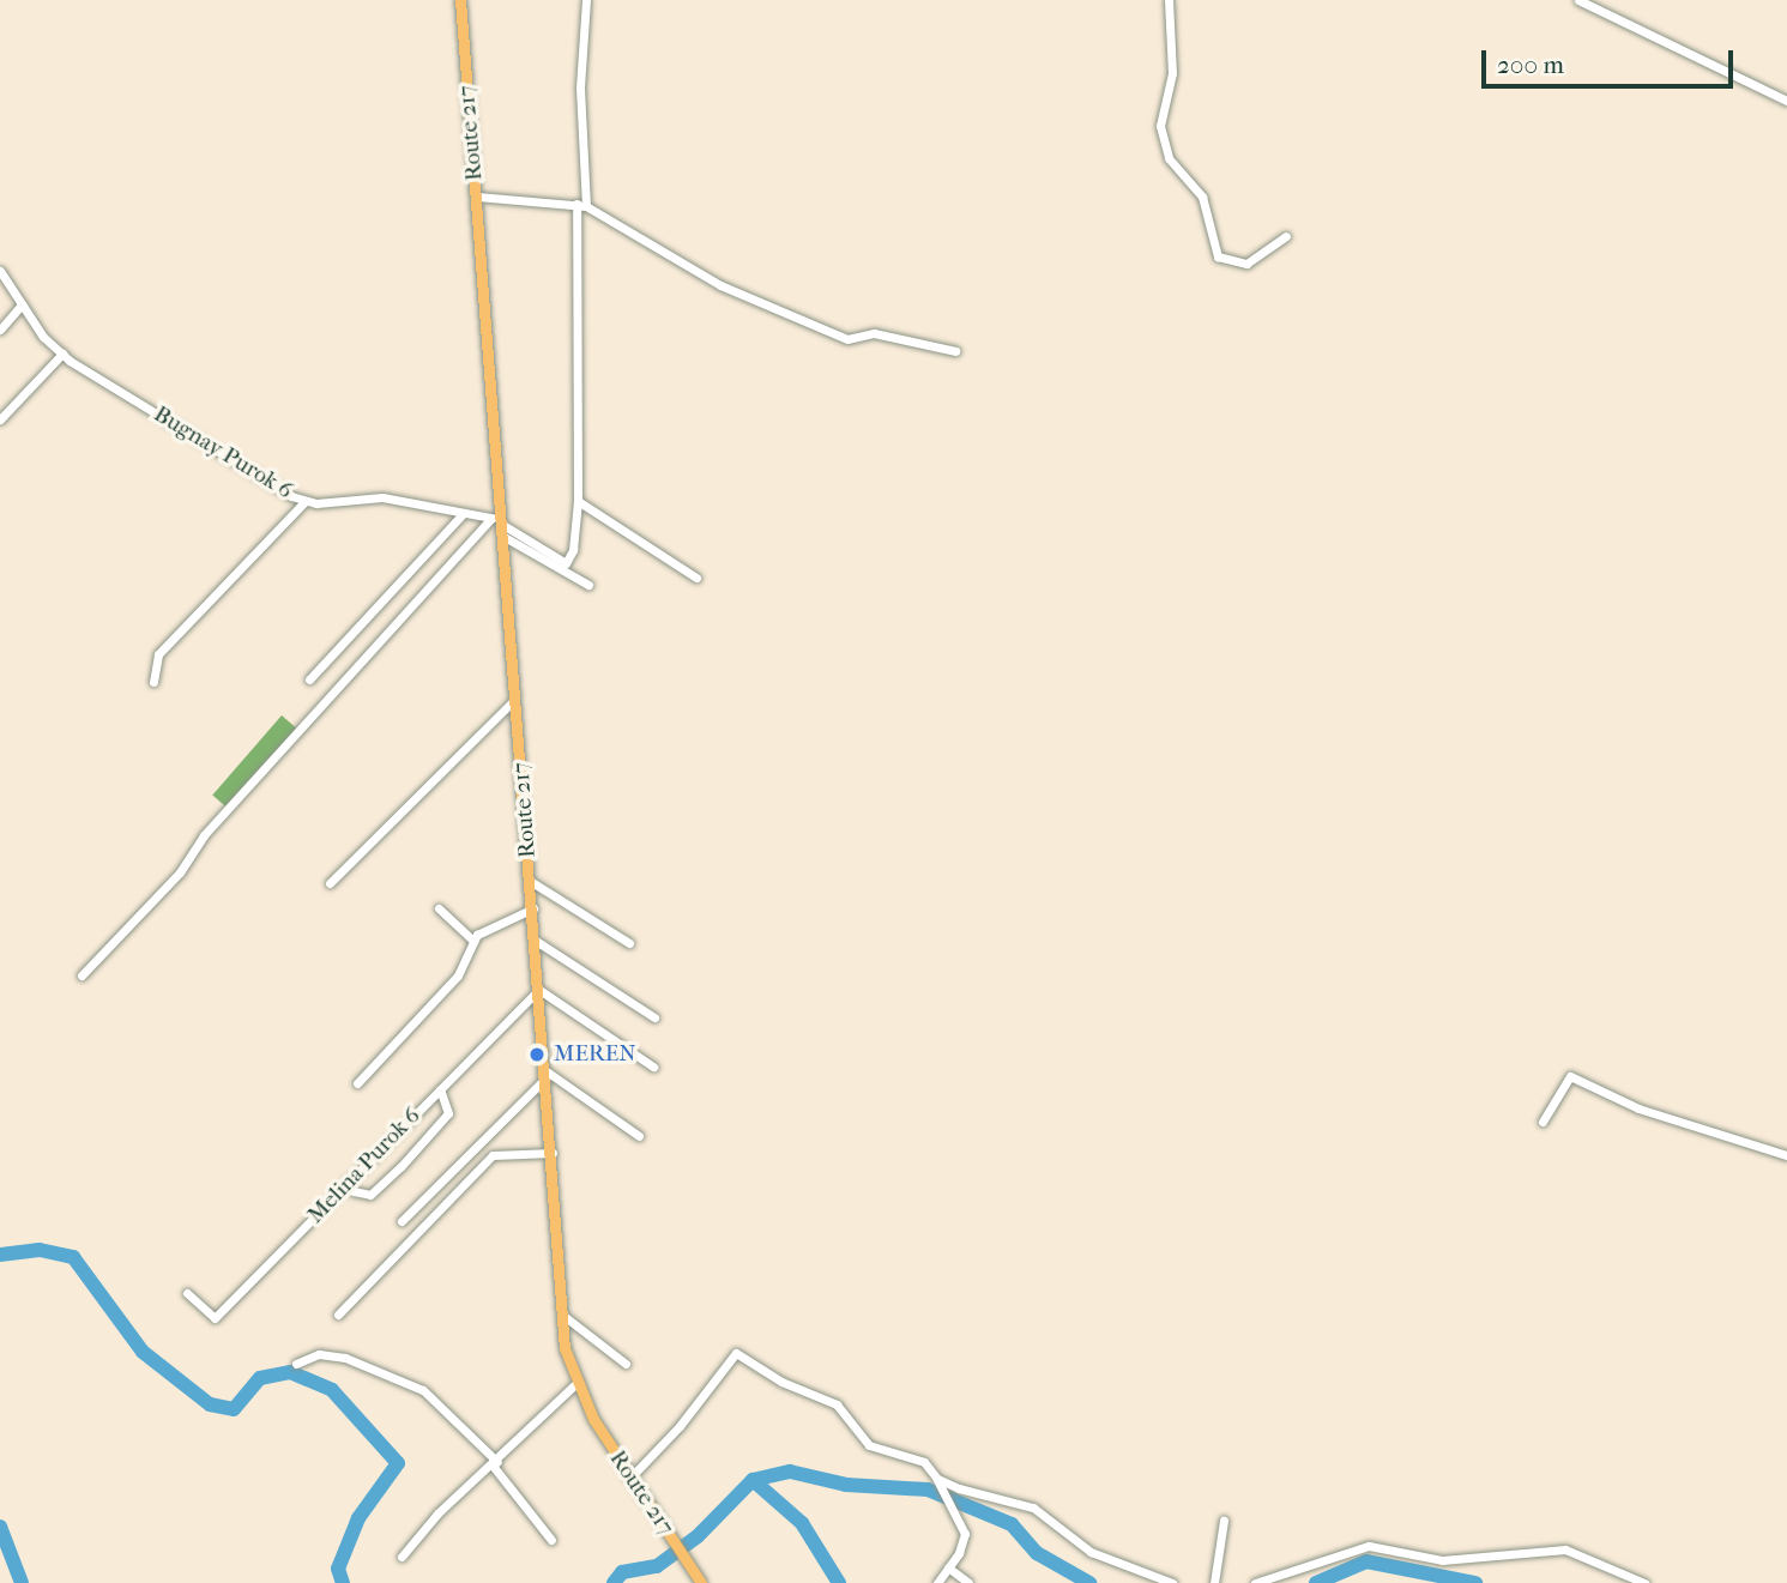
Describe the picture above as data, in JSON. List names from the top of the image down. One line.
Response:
{"streets":{"main road":["Route 217"],"street":["Bugnay Purok 6","Melina Purok 6"]},"crossings":[["Route 217","Bugnay Purok 6"],["Route 217","Melina Purok 6"]],"places":["MEREN"],"scale_bar":"200 m"}
